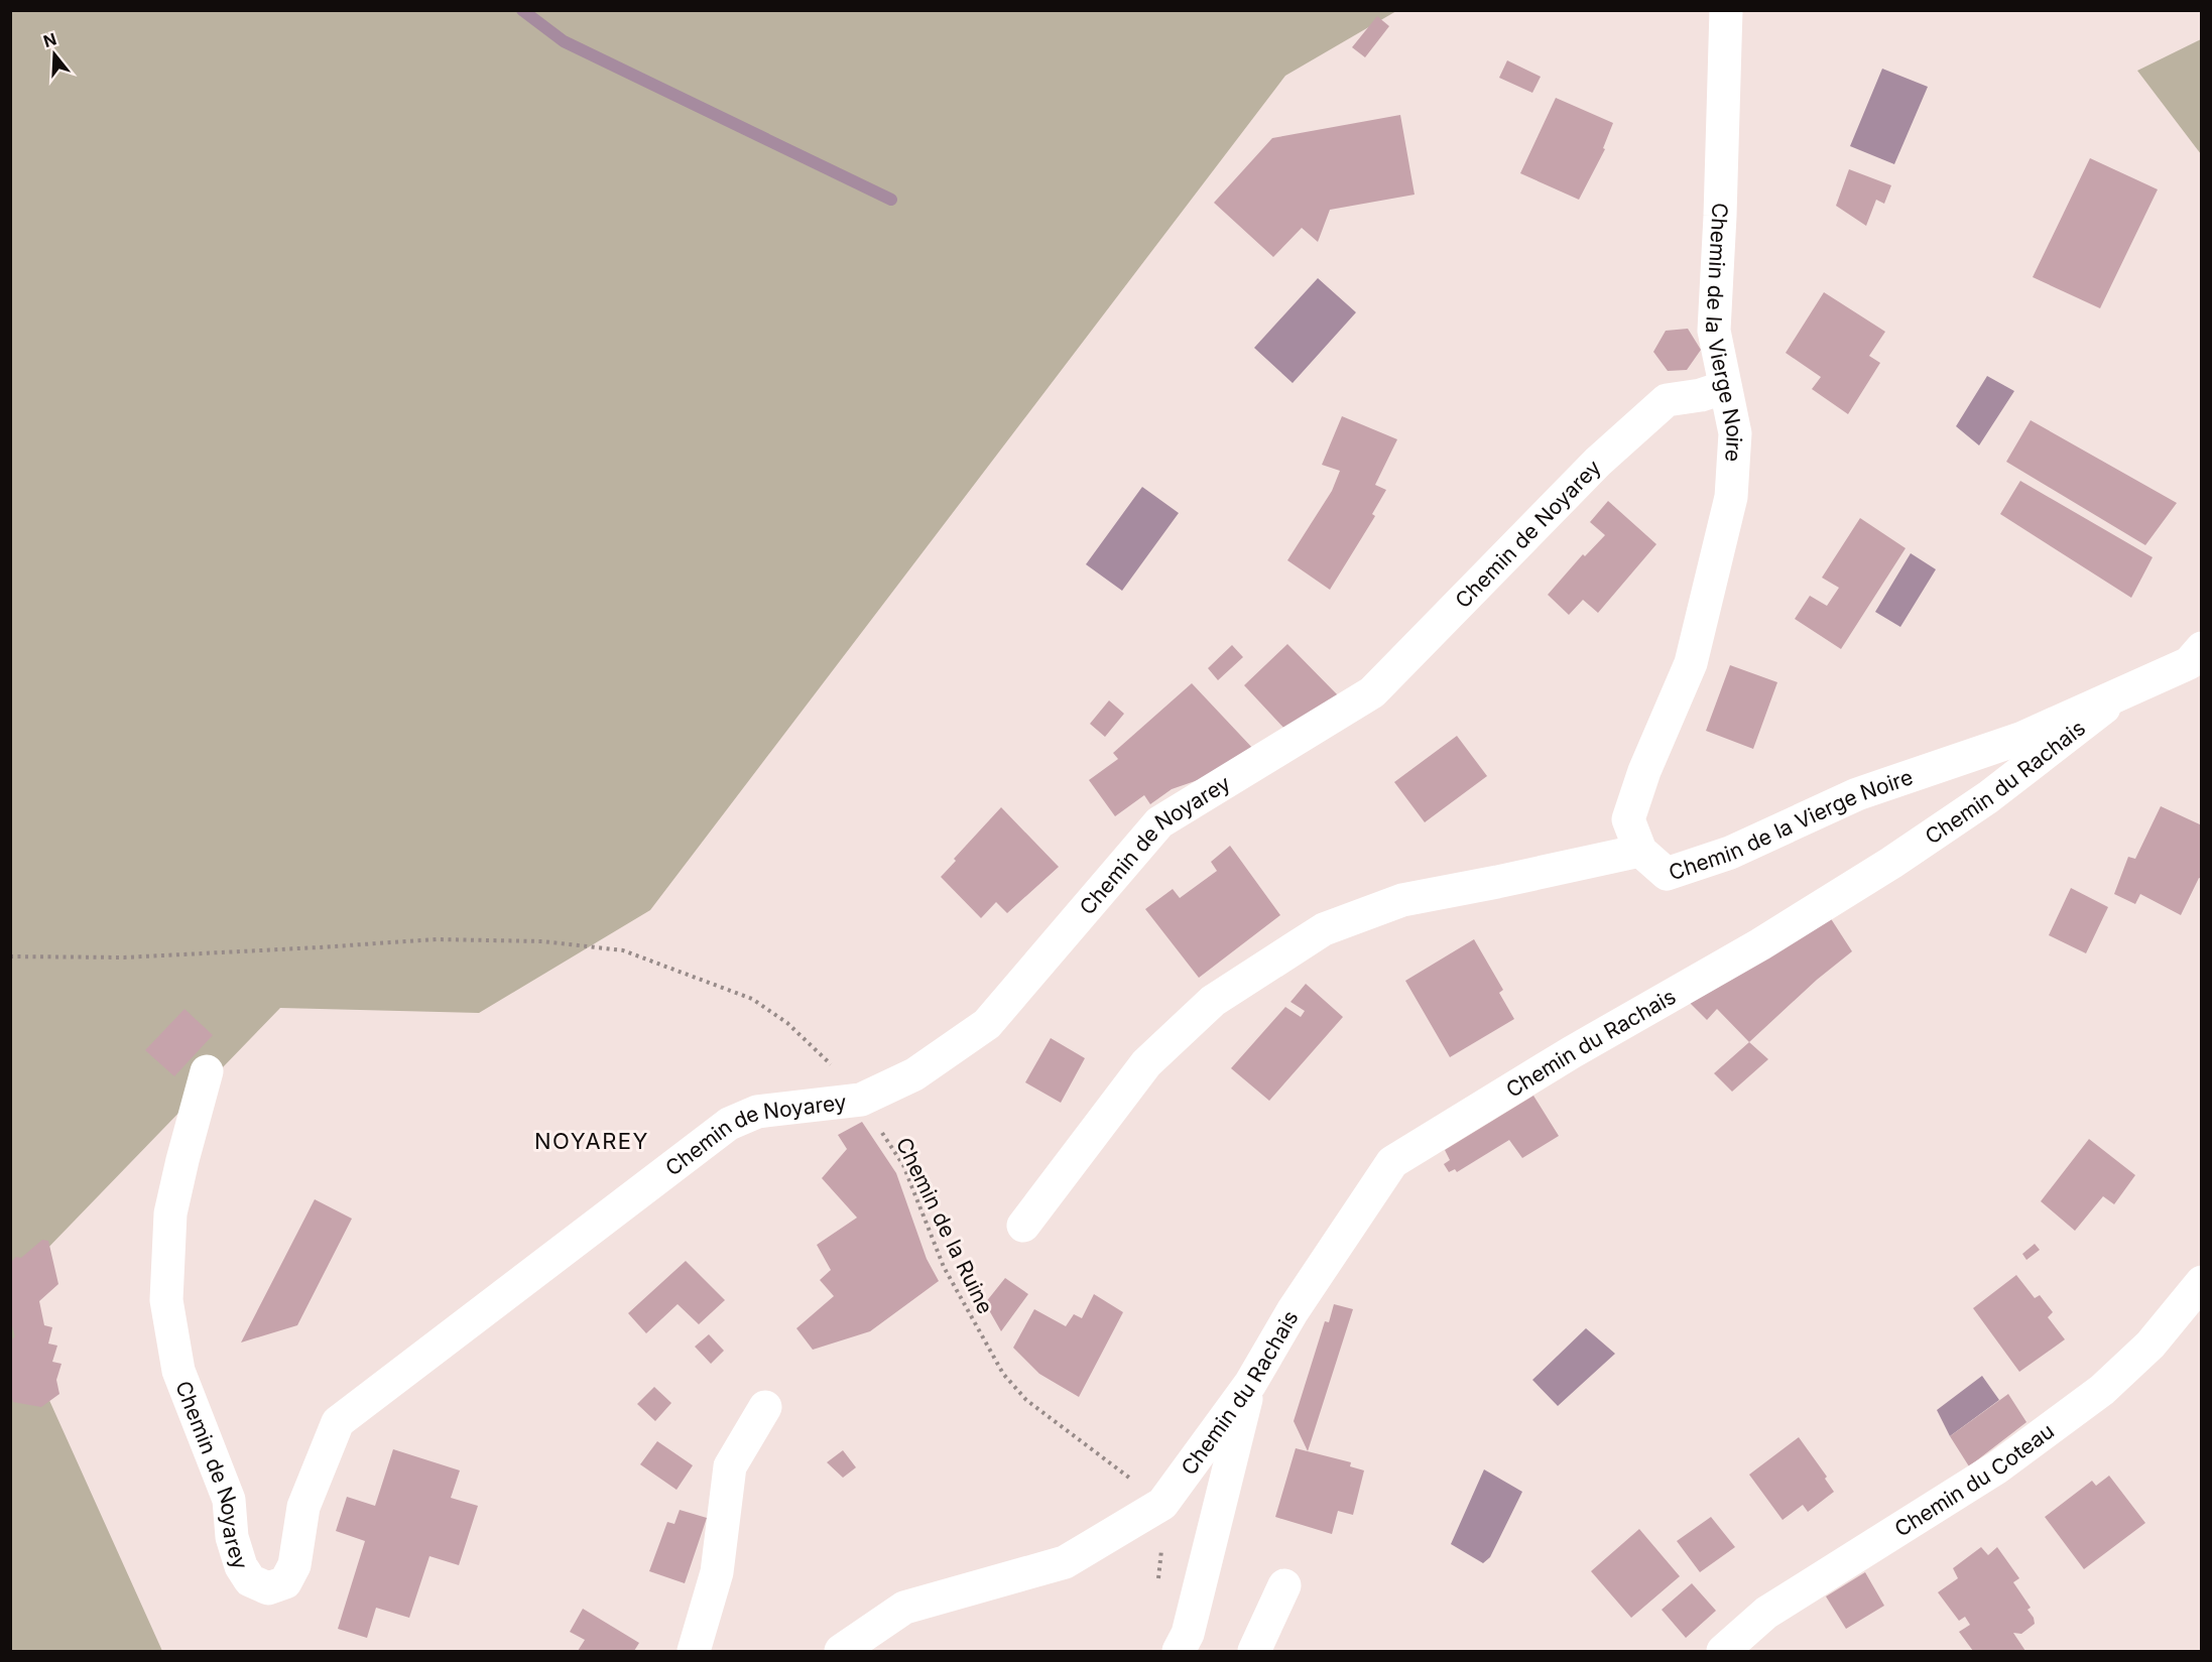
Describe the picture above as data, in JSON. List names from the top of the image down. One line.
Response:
{"streets":{"street":["Chemin de la Vierge Noire","Chemin de Noyarey","Chemin du Rachais","Chemin du Coteau"],"path":["Chemin de la Ruine"]},"crossings":[["Chemin de la Vierge Noire","Chemin de Noyarey"],["Chemin de la Vierge Noire","Chemin du Rachais"],["Chemin de Noyarey","Chemin de la Ruine"],["Chemin du Rachais","Chemin de la Ruine"]],"districts":["NOYAREY"],"north":"top"}
